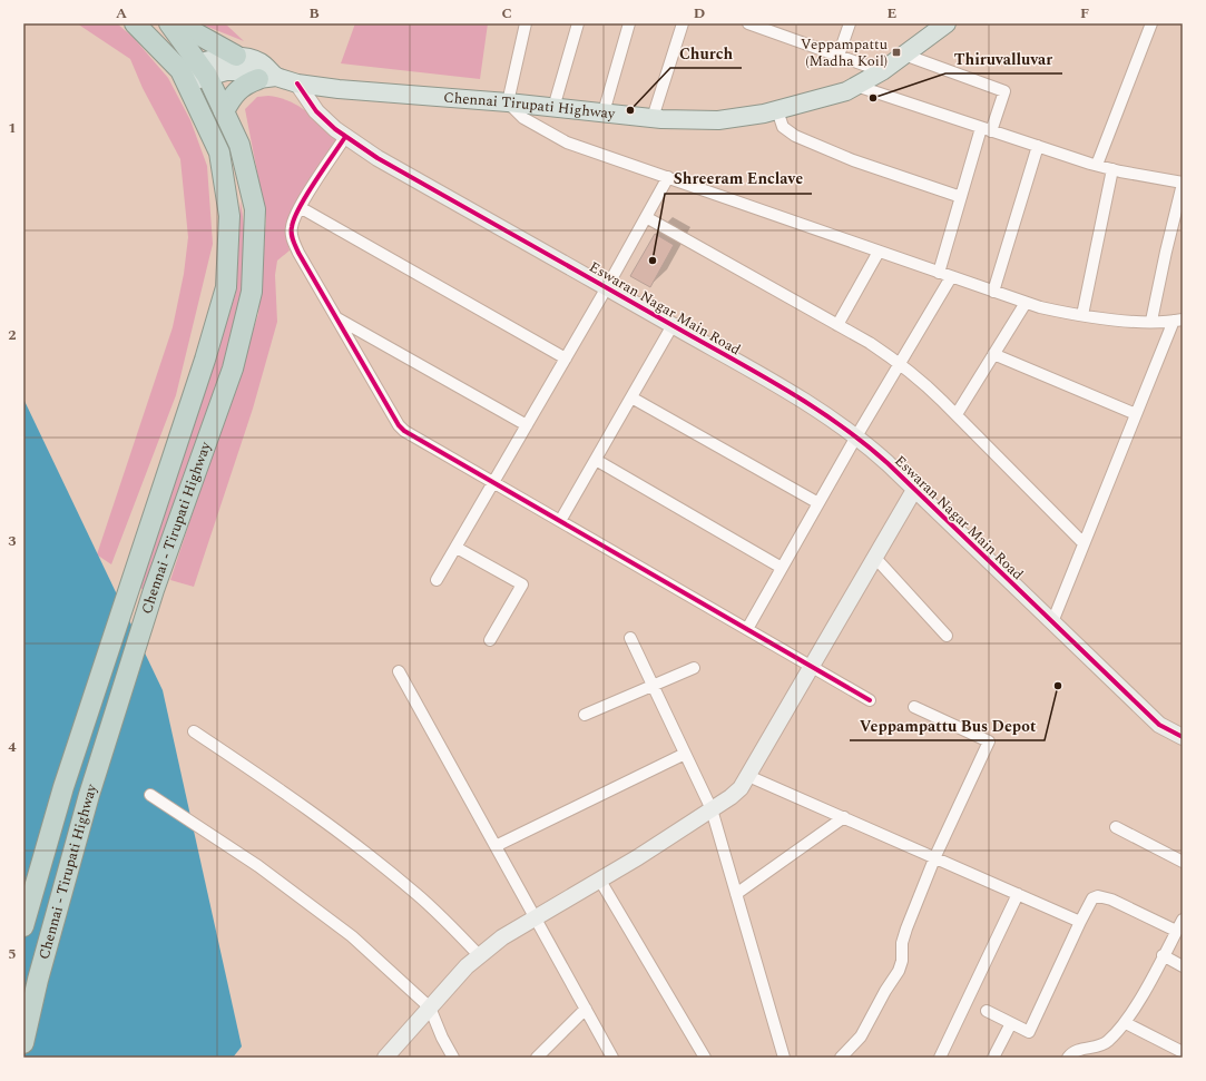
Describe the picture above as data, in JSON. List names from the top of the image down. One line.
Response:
{"streets":{"highway":["Chennai - Tirupati Highway"],"main road":["Chennai Tirupati Highway"],"street":["Eswaran Nagar Main Road"]},"crossings":[["Chennai Tirupati Highway","Eswaran Nagar Main Road"],["Chennai Tirupati Highway","Chennai - Tirupati Highway"]],"places":{"transit":["Veppampattu (Madha Koil)"],"other":["Thiruvalluvar","Church","Shreeram Enclave","Veppampattu Bus Depot"]},"grid":{"columns":["A","B","C","D","E","F"],"rows":["1","2","3","4","5"]}}
